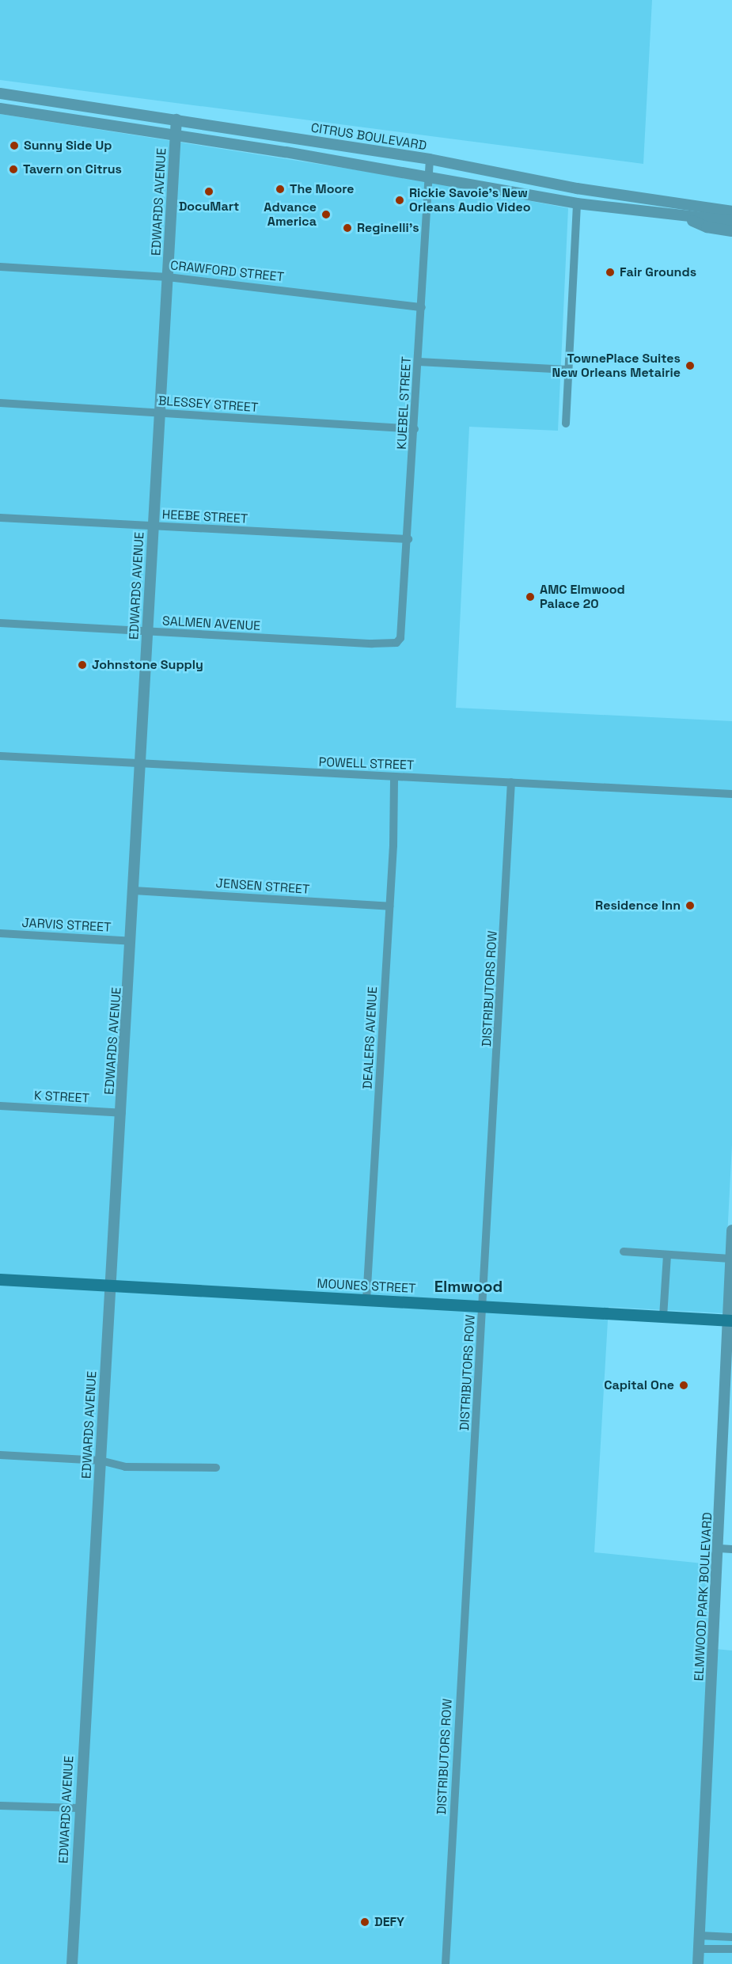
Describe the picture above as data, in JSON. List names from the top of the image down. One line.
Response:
{"streets":{"main road":["MOUNES STREET"],"street":["CITRUS BOULEVARD","EDWARDS AVENUE","CRAWFORD STREET","KUEBEL STREET","BLESSEY STREET","HEEBE STREET","SALMEN AVENUE","POWELL STREET","JENSEN STREET","JARVIS STREET","DISTRIBUTORS ROW","DEALERS AVENUE","K STREET","ELMWOOD PARK BOULEVARD"]},"crossings":[["CITRUS BOULEVARD","EDWARDS AVENUE"],["CITRUS BOULEVARD","KUEBEL STREET"],["EDWARDS AVENUE","CRAWFORD STREET"],["EDWARDS AVENUE","BLESSEY STREET"],["EDWARDS AVENUE","HEEBE STREET"],["EDWARDS AVENUE","SALMEN AVENUE"],["EDWARDS AVENUE","POWELL STREET"],["EDWARDS AVENUE","JENSEN STREET"],["EDWARDS AVENUE","JARVIS STREET"],["EDWARDS AVENUE","K STREET"],["EDWARDS AVENUE","MOUNES STREET"],["CRAWFORD STREET","KUEBEL STREET"],["KUEBEL STREET","BLESSEY STREET"],["KUEBEL STREET","HEEBE STREET"],["KUEBEL STREET","SALMEN AVENUE"],["POWELL STREET","DISTRIBUTORS ROW"],["POWELL STREET","DEALERS AVENUE"],["JENSEN STREET","DEALERS AVENUE"],["DISTRIBUTORS ROW","MOUNES STREET"],["DEALERS AVENUE","MOUNES STREET"],["MOUNES STREET","ELMWOOD PARK BOULEVARD"]],"districts":["Elmwood"],"places":["Sunny Side Up","Tavern on Citrus","The Moore","DocuMart","Rickie Savoie's New Orleans Audio Video","Advance America","Reginelli's","Fair Grounds","TownePlace Suites New Orleans Metairie","AMC Elmwood Palace 20","Johnstone Supply","Residence Inn","Capital One","DEFY"]}
